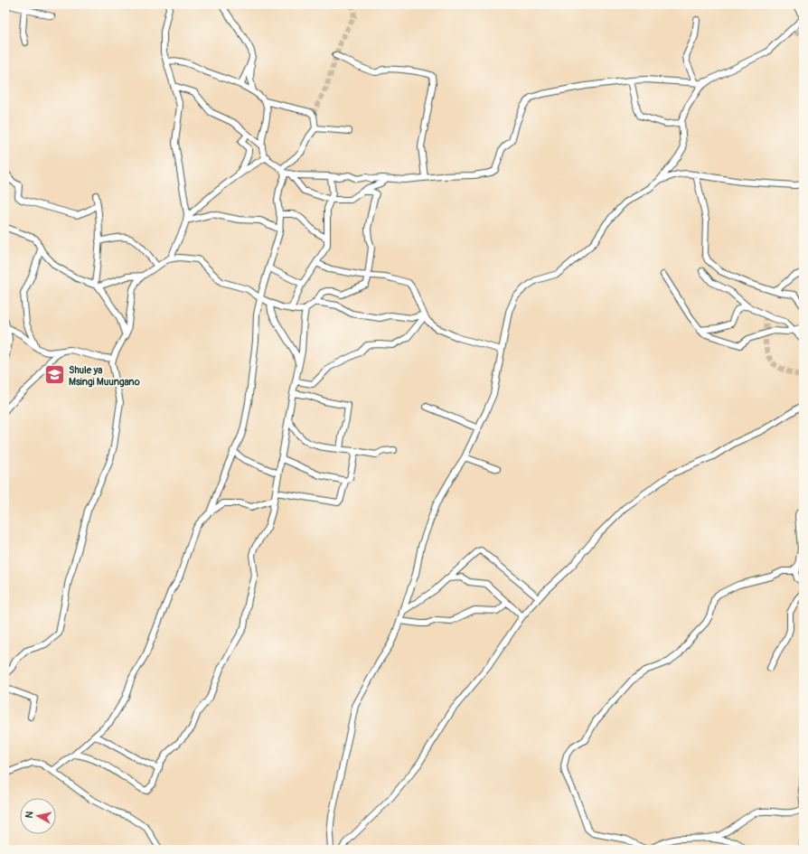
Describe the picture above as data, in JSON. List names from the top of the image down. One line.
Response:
{"places":{"school or university":["Shule ya Msingi Muungano"]},"north":"left"}
